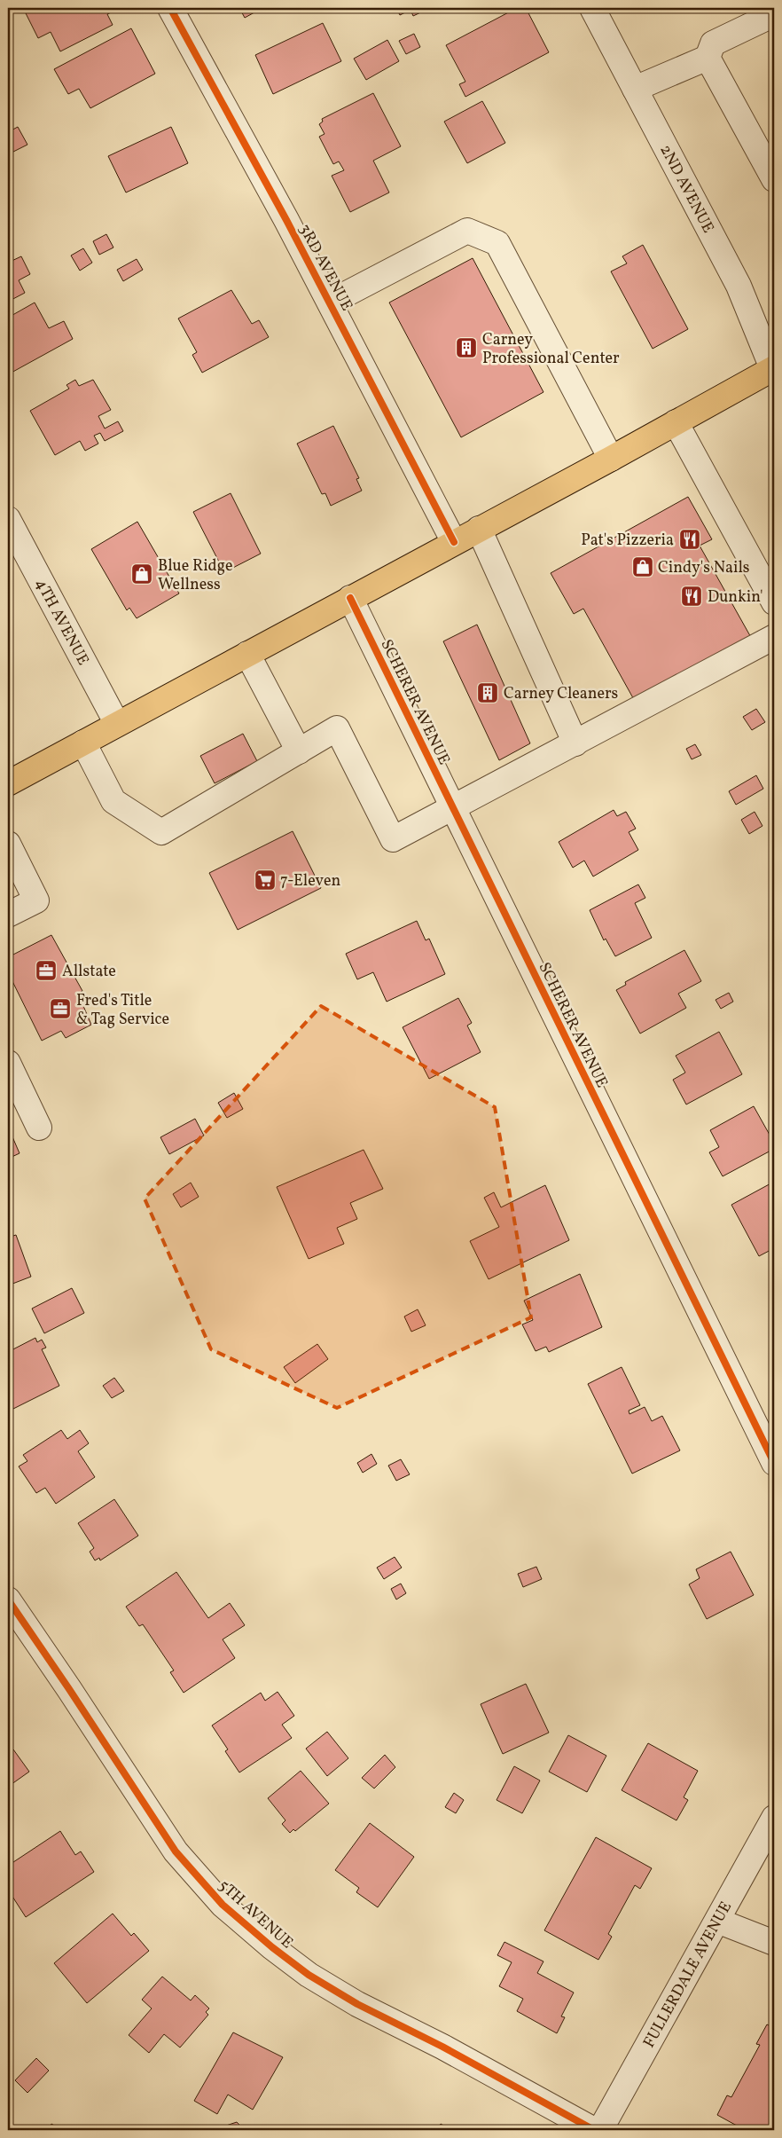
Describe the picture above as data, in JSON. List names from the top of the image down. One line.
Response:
{"streets":{"street":["2ND AVENUE","3RD AVENUE","4TH AVENUE","SCHERER AVENUE","5TH AVENUE","FULLERDALE AVENUE"]},"places":{"building":["Carney Professional Center","Carney Cleaners"],"restaurant":["Pat's Pizzeria","Dunkin'"],"shop":["Cindy's Nails","Blue Ridge Wellness"],"supermarket":["7-Eleven"],"office":["Allstate","Fred's Title & Tag Service"]}}
